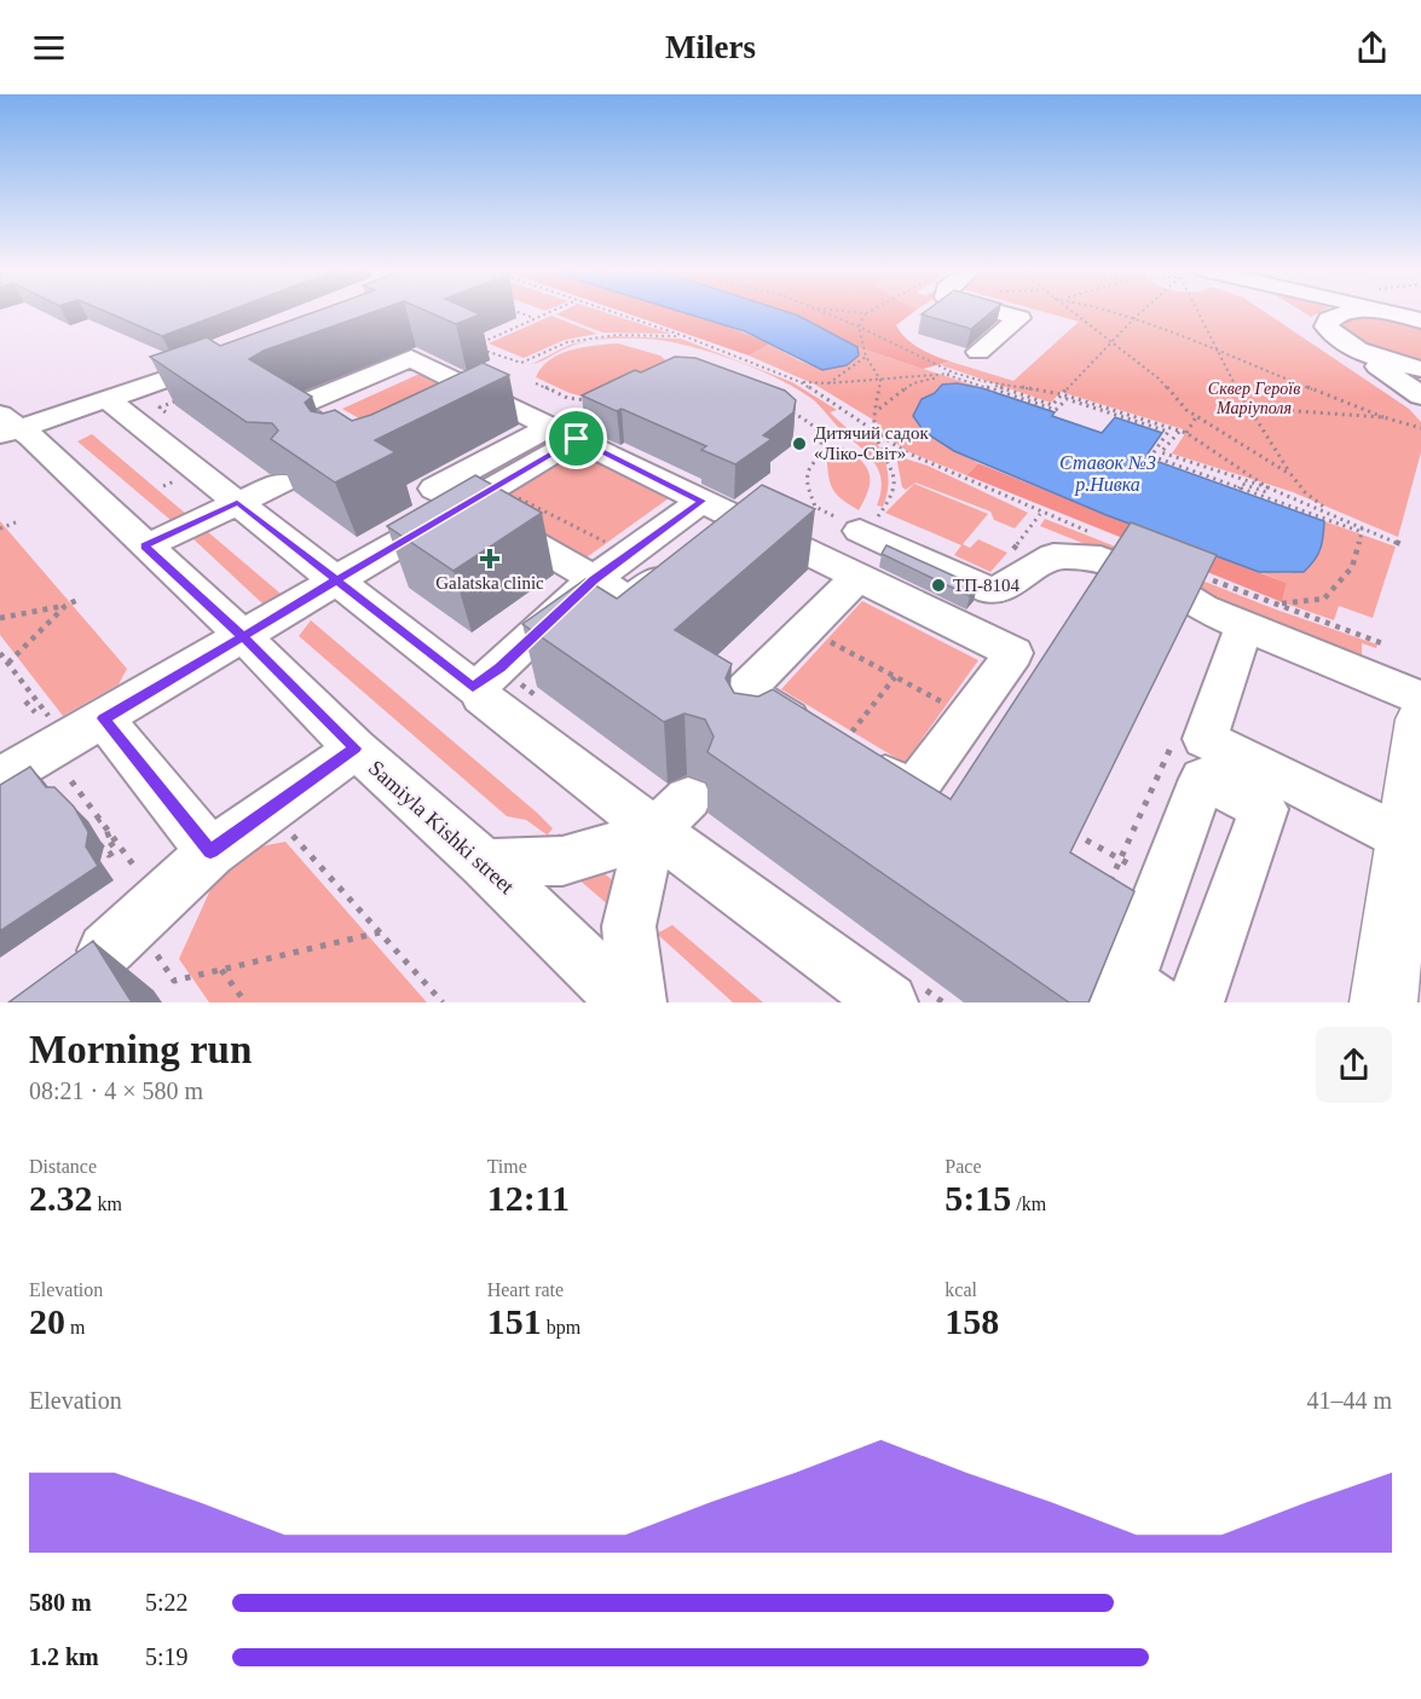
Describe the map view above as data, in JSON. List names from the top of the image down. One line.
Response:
{"streets":{"street":["Samiyla Kishki street"]},"water":["Ставок №3 р.Нивка"],"parks":["Сквер Героїв Маріуполя"],"places":{"other":["Дитячий садок «Ліко-Світ»","ТП-8104"],"health":["Galatska clinic"]},"page":{"header":"Milers","heading":["Morning run","08:21 · 4 × 580 m"],"stats":[["Distance","2.32 km"],["Time","12:11"],["Pace","5:15 /km"],["Elevation","20 m"],["Heart rate","151 bpm"],["kcal","158"]],"chart":["Elevation","41–44 m"],"list":[{"name":"580 m","note":"5:22"},{"name":"1.2 km","note":"5:19"}]}}
